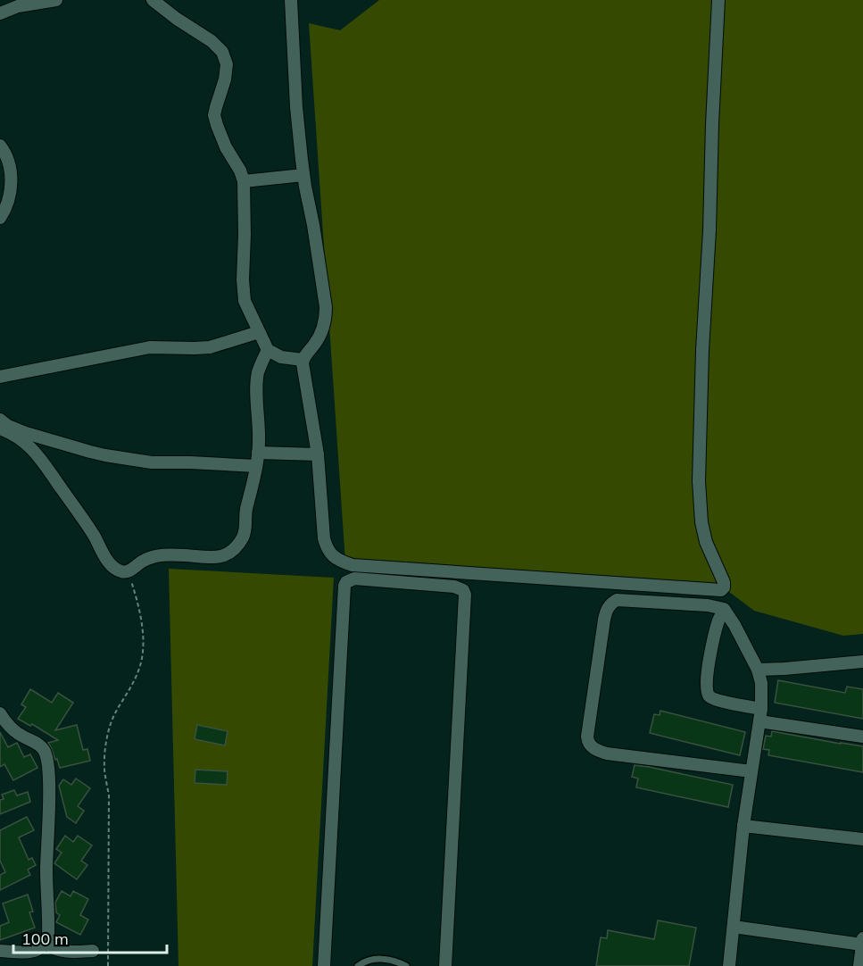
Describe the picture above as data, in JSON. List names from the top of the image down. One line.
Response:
{"scale_bar":"100 m"}
